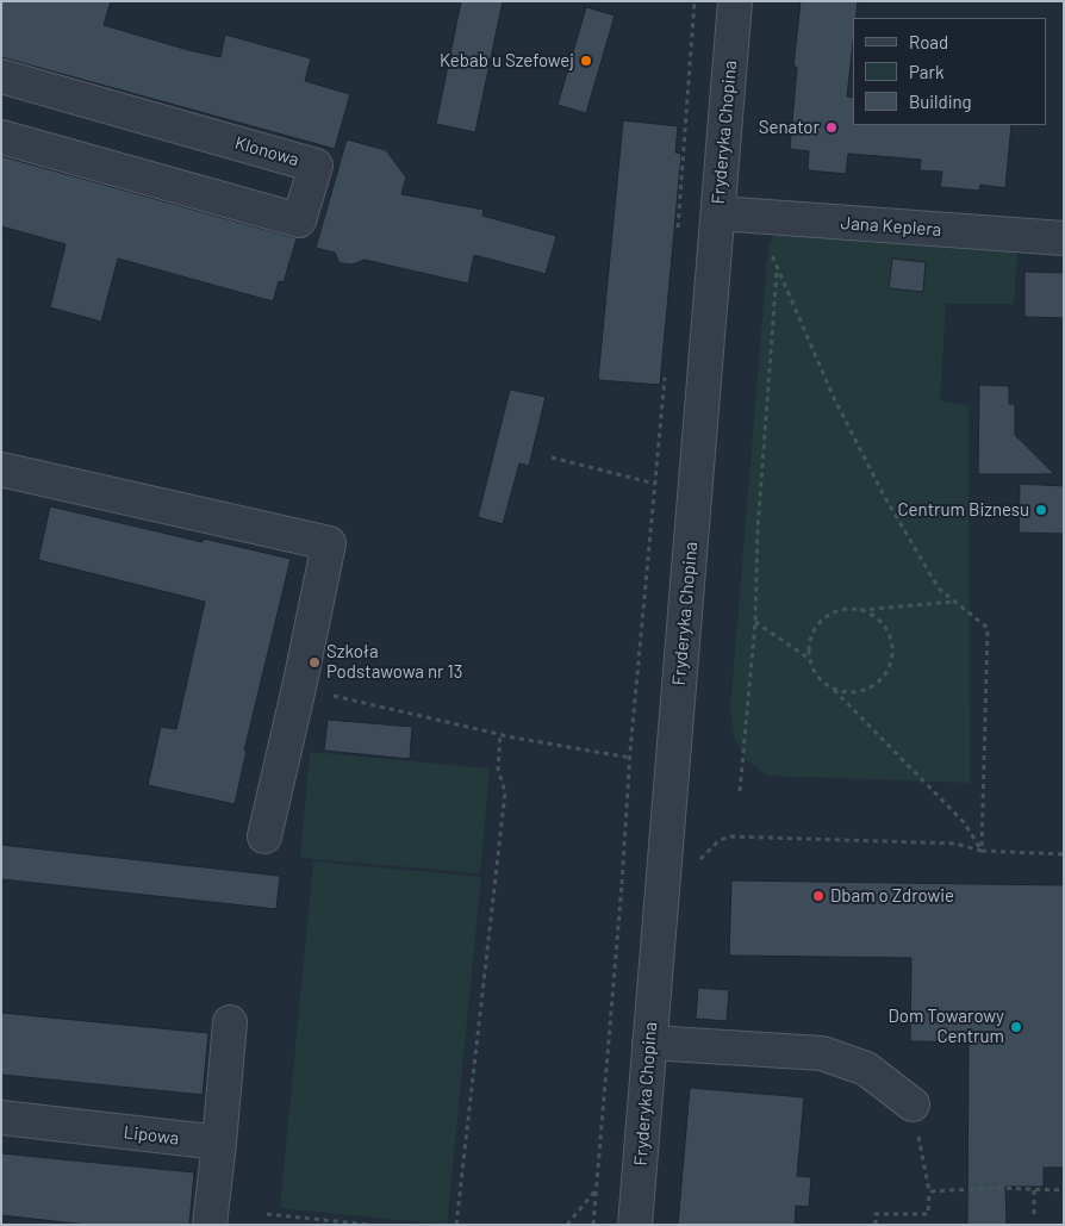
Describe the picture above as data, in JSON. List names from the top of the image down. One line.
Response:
{"streets":{"street":["Fryderyka Chopina","Klonowa","Jana Keplera","Lipowa"]},"crossings":[["Fryderyka Chopina","Jana Keplera"]],"places":["Kebab u Szefowej","Senator","Centrum Biznesu","Szkoła Podstawowa nr 13","Dbam o Zdrowie","Dom Towarowy Centrum"],"legend":["Road","Park","Building"]}
